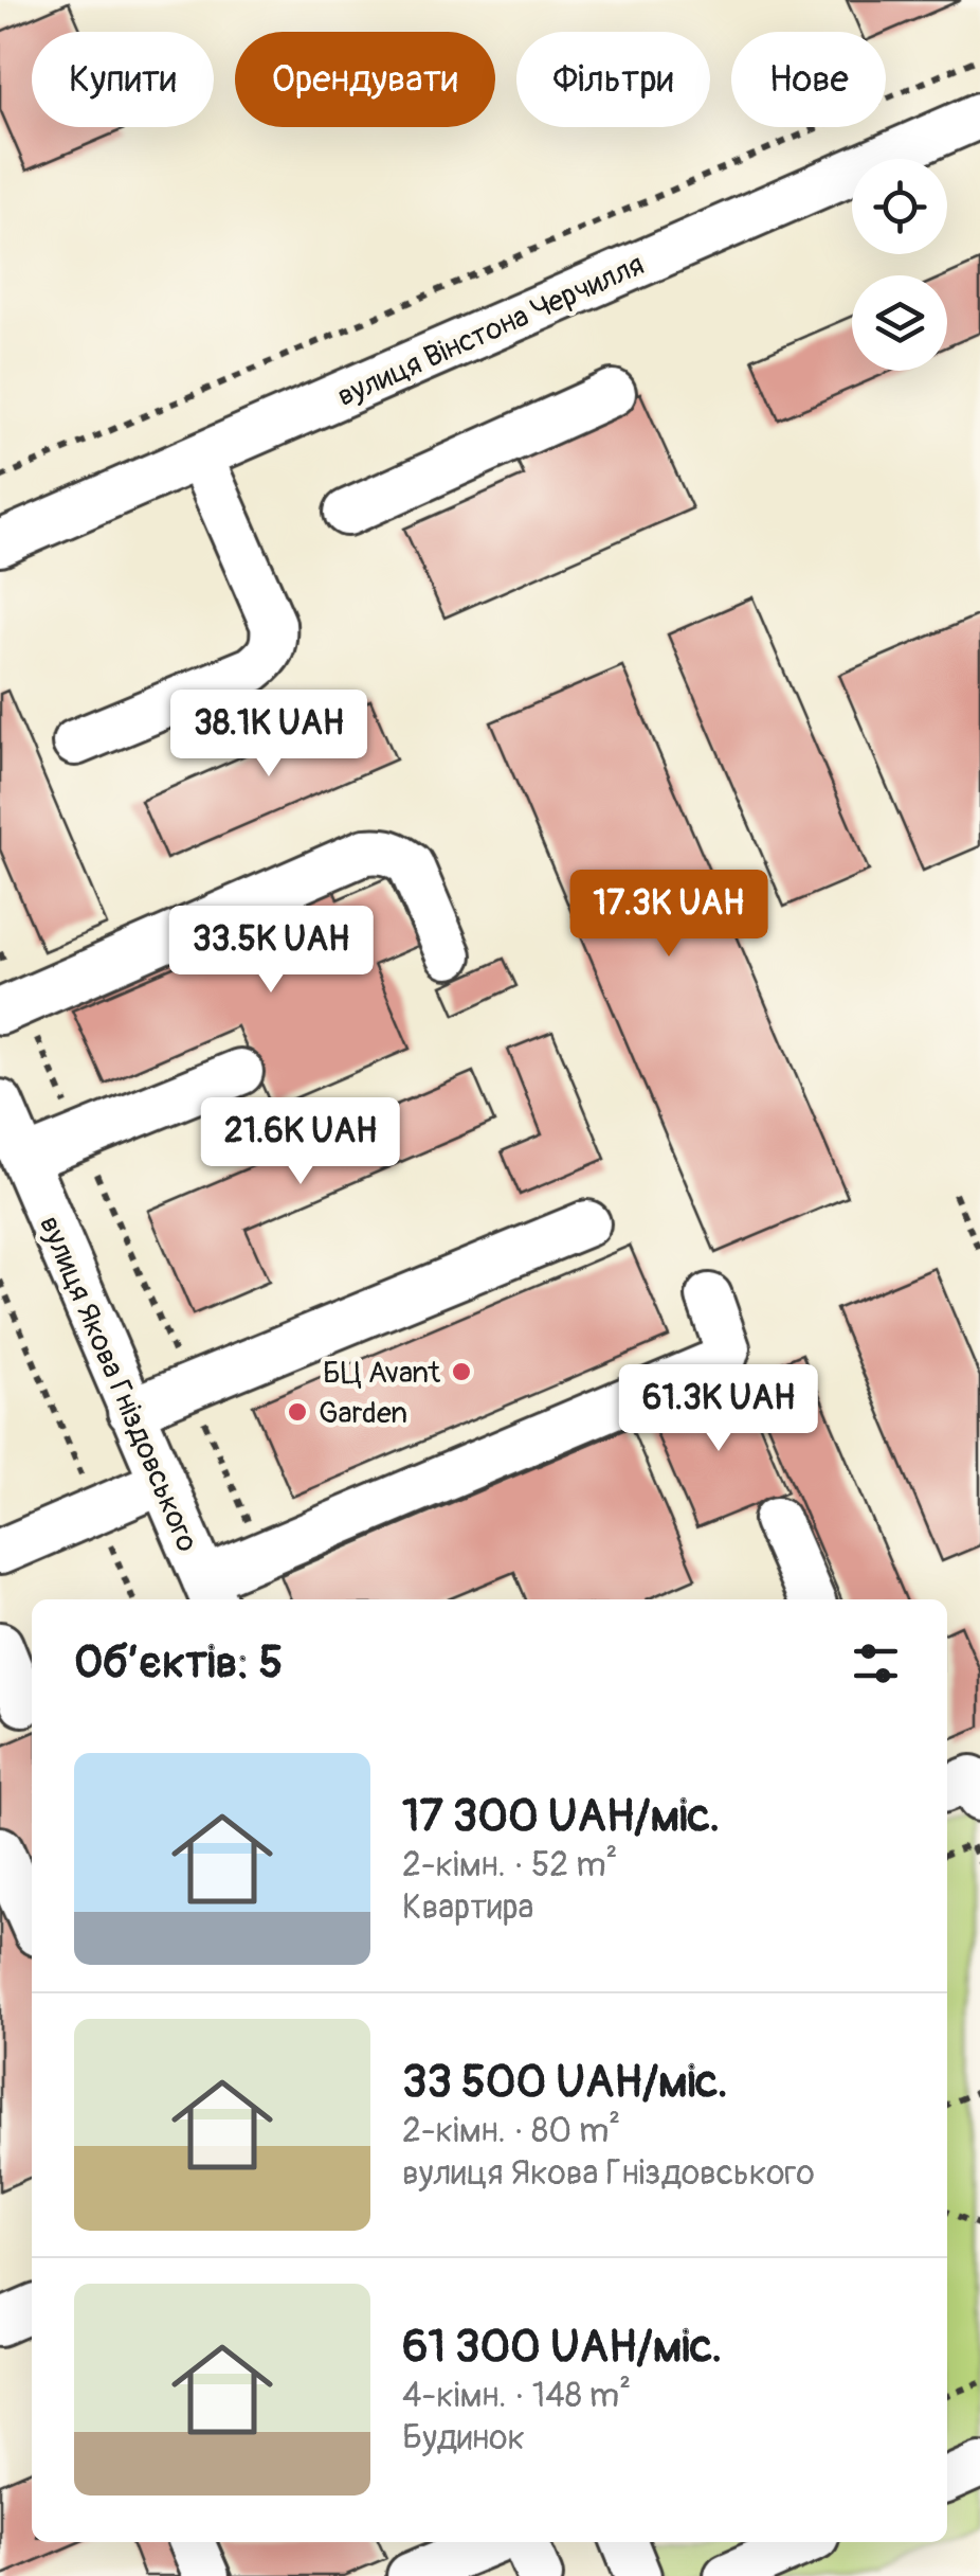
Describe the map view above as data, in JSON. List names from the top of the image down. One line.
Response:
{"streets":{"street":["вулиця Вінстона Черчилля","вулиця Якова Гніздовського"]},"places":["БЦ Avant","Garden"],"page":{"chip":["Купити","Орендувати","Фільтри","Нове"],"price":["38.1K UAH","17.3K UAH","33.5K UAH","21.6K UAH","61.3K UAH"],"heading":"Об’єктів: 5","list":[{"name":"17 300 UAH/міс.","note":"2-кімн. · 52 m² · Квартира"},{"name":"33 500 UAH/міс.","note":"2-кімн. · 80 m² · вулиця Якова Гніздовського"},{"name":"61 300 UAH/міс.","note":"4-кімн. · 148 m² · Будинок"}]}}
